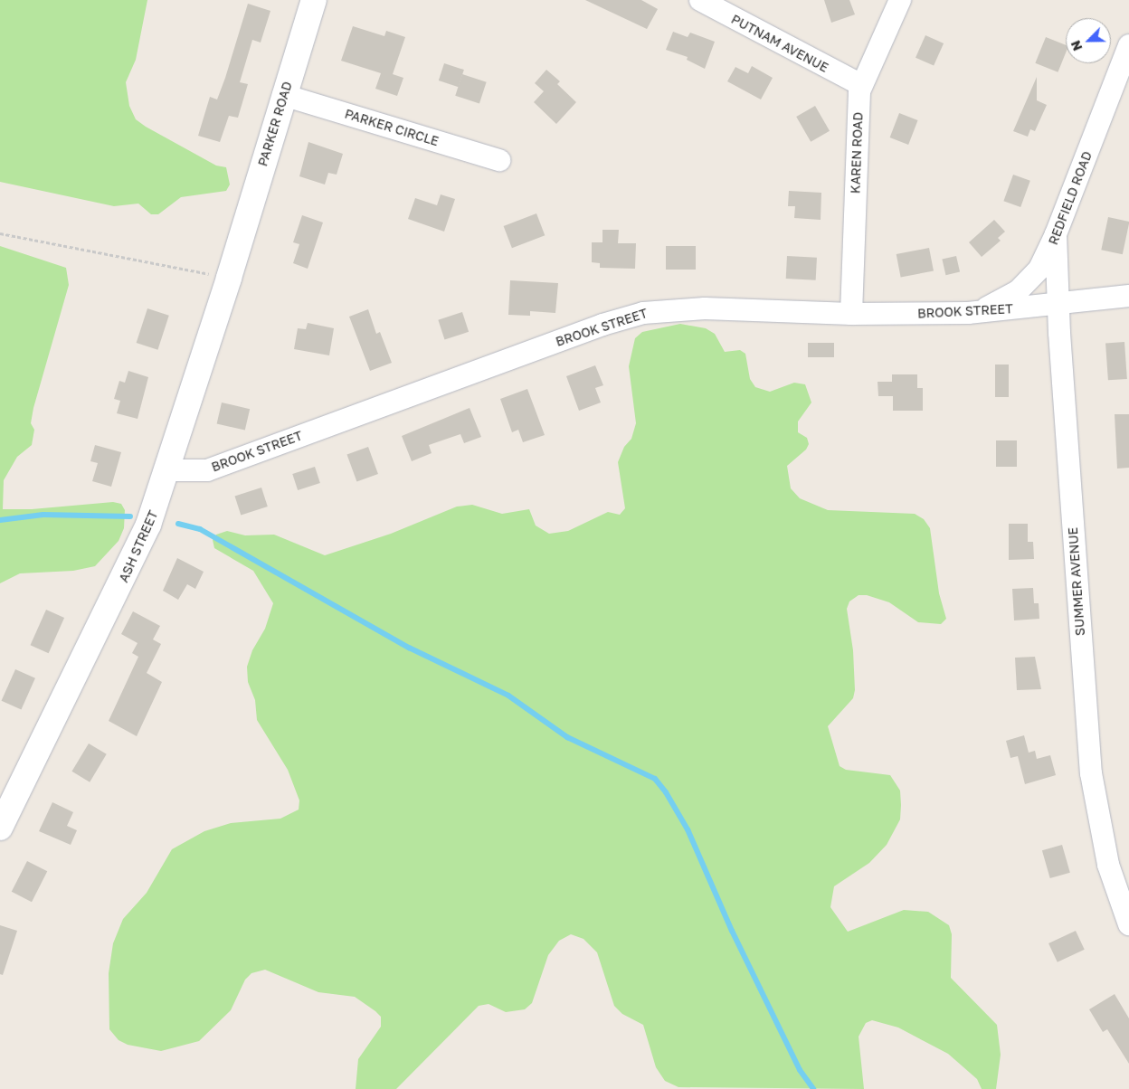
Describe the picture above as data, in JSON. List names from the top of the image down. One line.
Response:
{"streets":{"street":["PUTNAM AVENUE","PARKER ROAD","PARKER CIRCLE","KAREN ROAD","REDFIELD ROAD","BROOK STREET","ASH STREET","SUMMER AVENUE"]},"crossings":[["PUTNAM AVENUE","KAREN ROAD"],["PARKER ROAD","PARKER CIRCLE"],["PARKER ROAD","ASH STREET"],["KAREN ROAD","BROOK STREET"],["REDFIELD ROAD","BROOK STREET"],["REDFIELD ROAD","SUMMER AVENUE"],["BROOK STREET","ASH STREET"],["BROOK STREET","SUMMER AVENUE"]],"north":"bottom left"}
